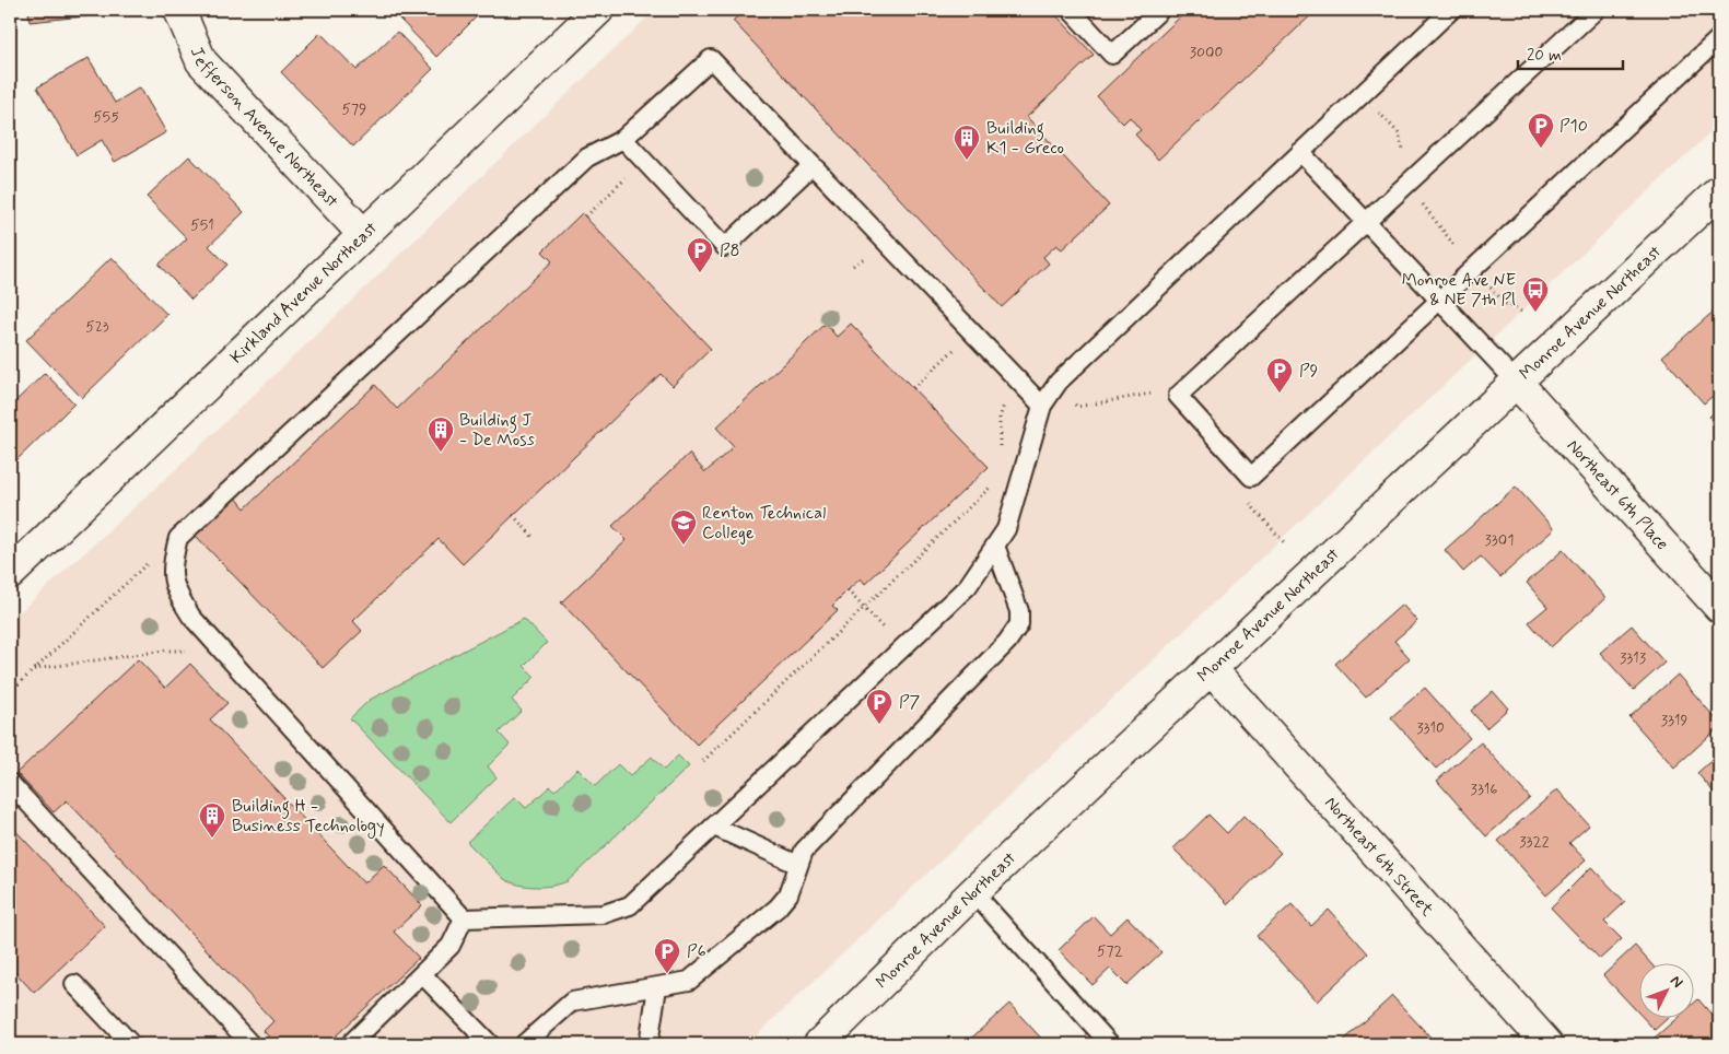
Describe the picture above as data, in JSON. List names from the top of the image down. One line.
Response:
{"streets":{"street":["Jefferson Avenue Northeast","Kirkland Avenue Northeast","Monroe Avenue Northeast","Northeast 6th Place","Northeast 6th Street"]},"crossings":[["Jefferson Avenue Northeast","Kirkland Avenue Northeast"],["Monroe Avenue Northeast","Northeast 6th Place"],["Monroe Avenue Northeast","Northeast 6th Street"]],"places":{"parking":["P10","P8","P9","P7","P6"],"building":["Building K1 - Greco","Building J - De Moss","Building H - Business Technology"],"bus stop":["Monroe Ave NE & NE 7th Pl"],"school or university":["Renton Technical College"]},"house_numbers":["3000","579","555","551","523","3301","3313","3319","3310","3316","3322","572"],"scale_bar":"20 m","north":"top right"}
